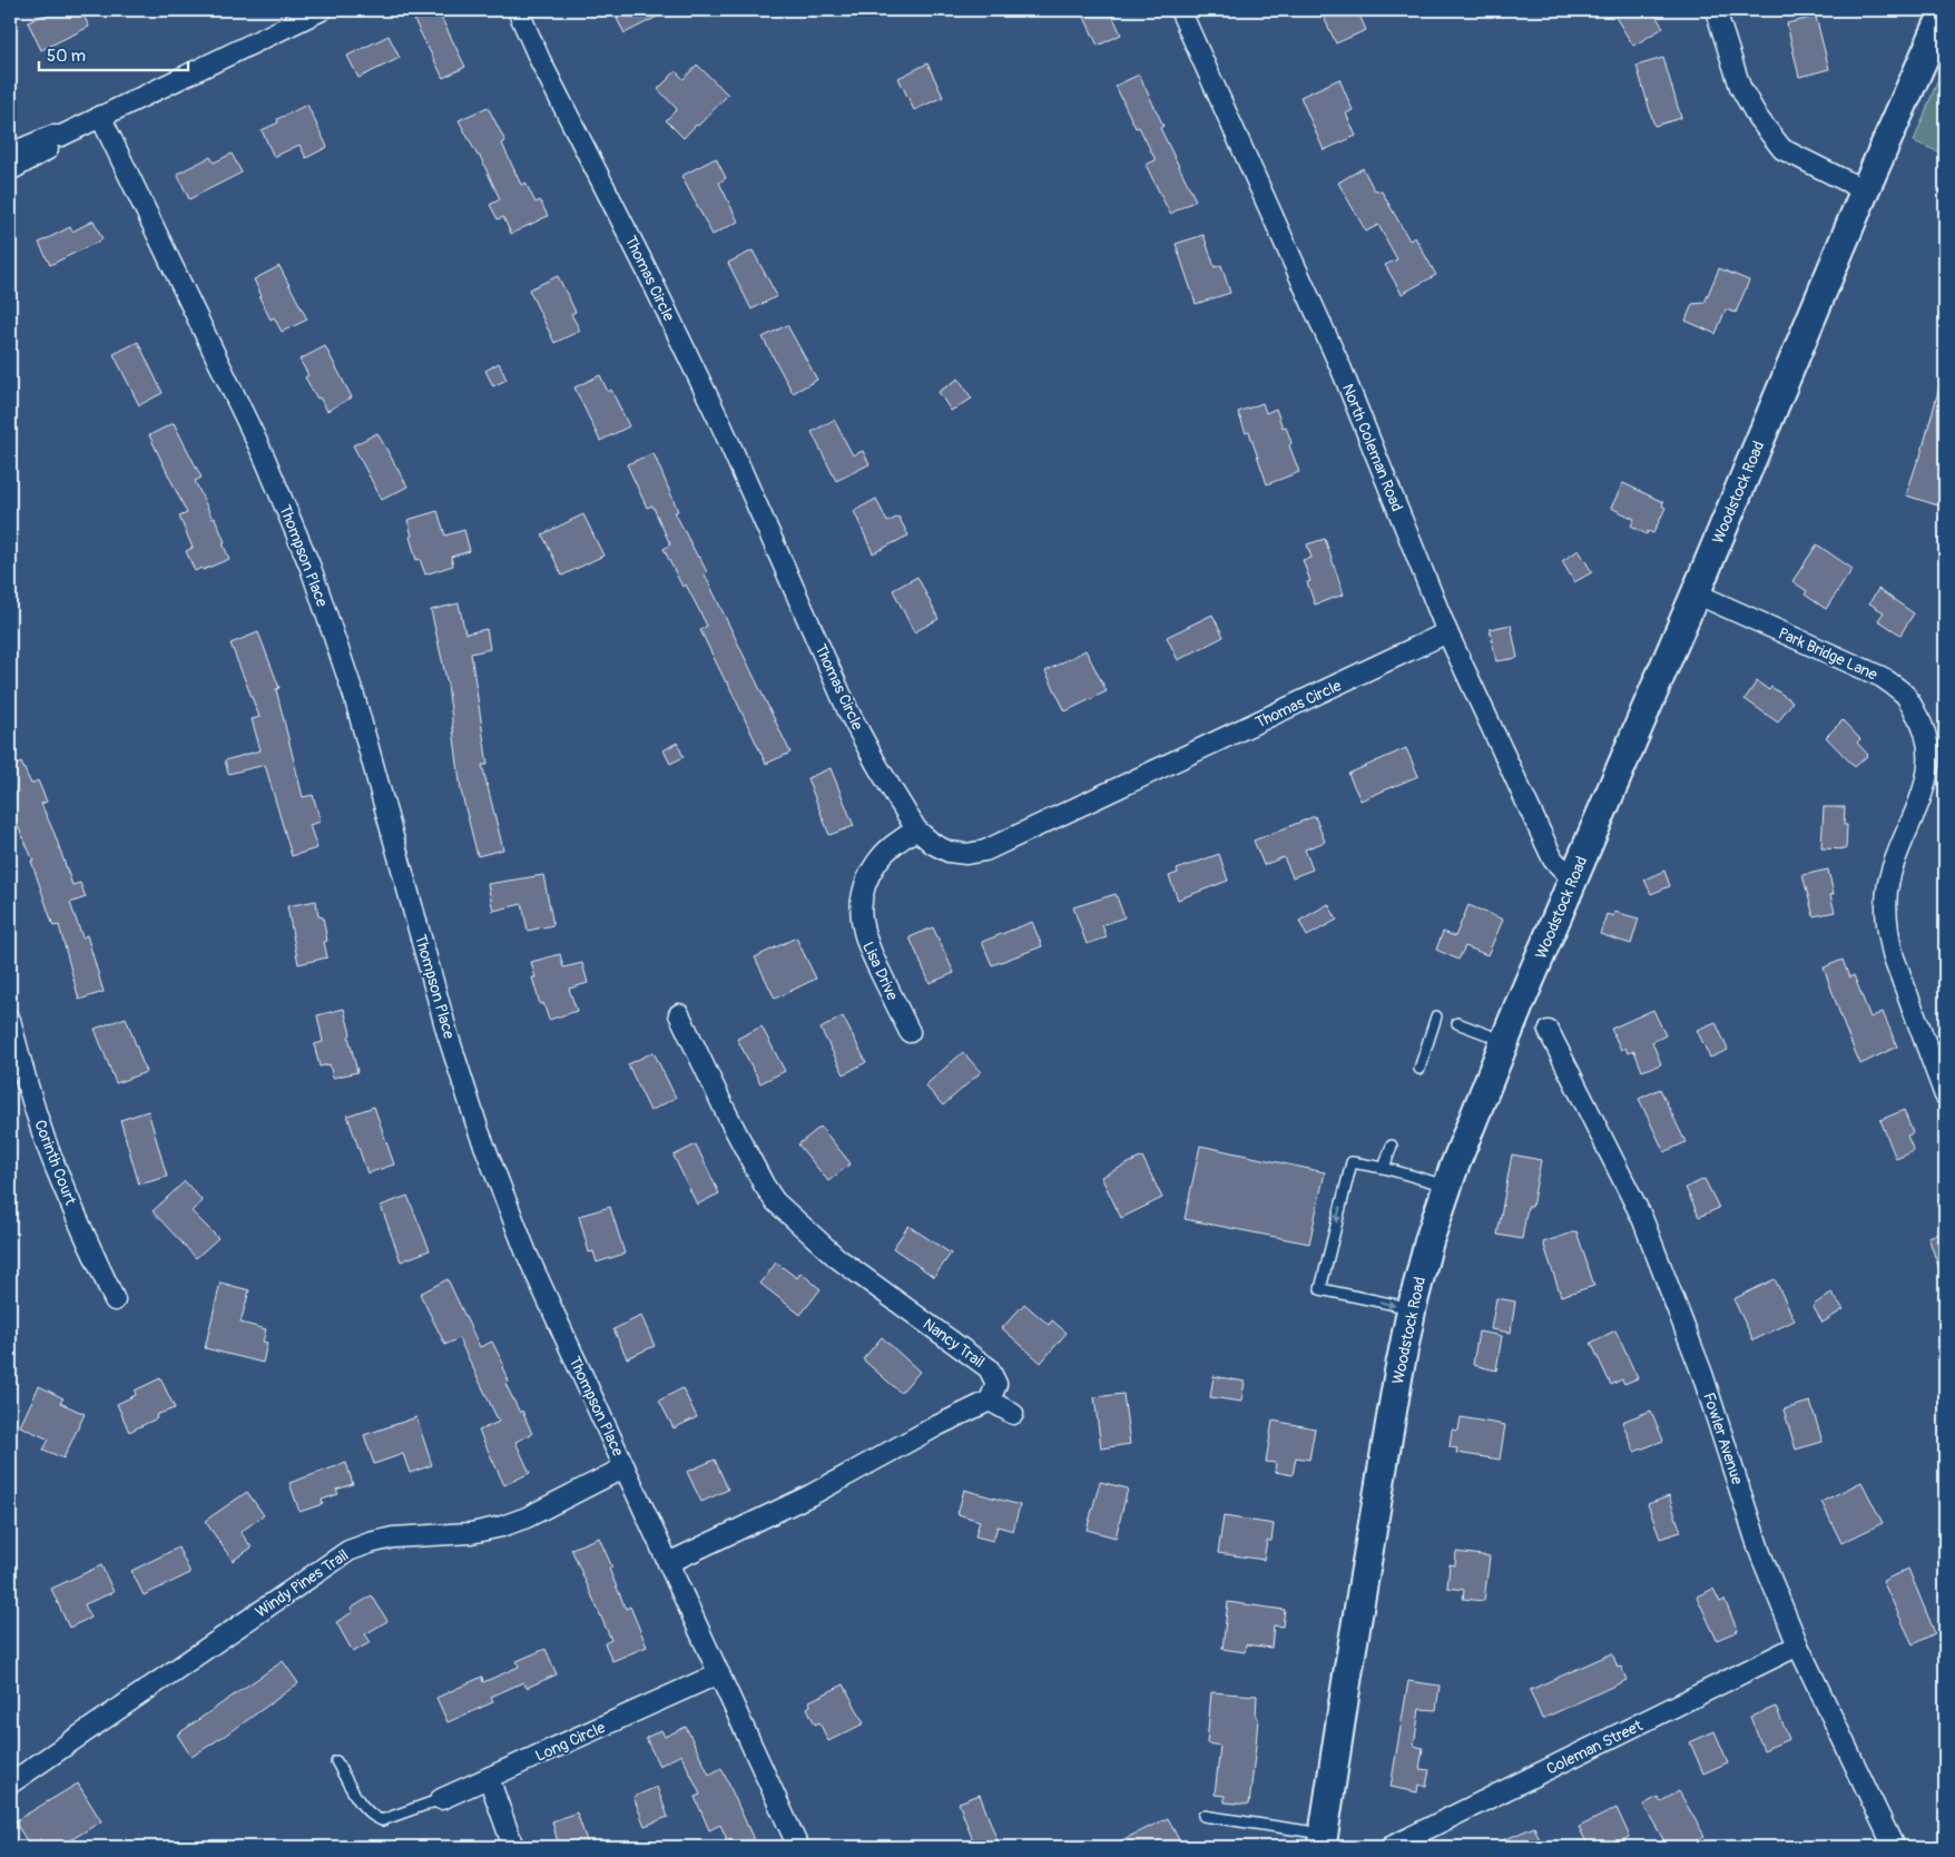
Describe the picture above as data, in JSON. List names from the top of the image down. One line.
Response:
{"streets":{"street":["Thomas Circle","North Coleman Road","Woodstock Road","Thompson Place","Park Bridge Lane","Lisa Drive","Corinth Court","Nancy Trail","Fowler Avenue","Windy Pines Trail","Long Circle","Coleman Street"]},"crossings":[["Thomas Circle","North Coleman Road"],["Thomas Circle","Lisa Drive"],["North Coleman Road","Woodstock Road"],["Woodstock Road","Park Bridge Lane"],["Thompson Place","Windy Pines Trail"],["Thompson Place","Long Circle"],["Fowler Avenue","Coleman Street"]],"scale_bar":"50 m"}
